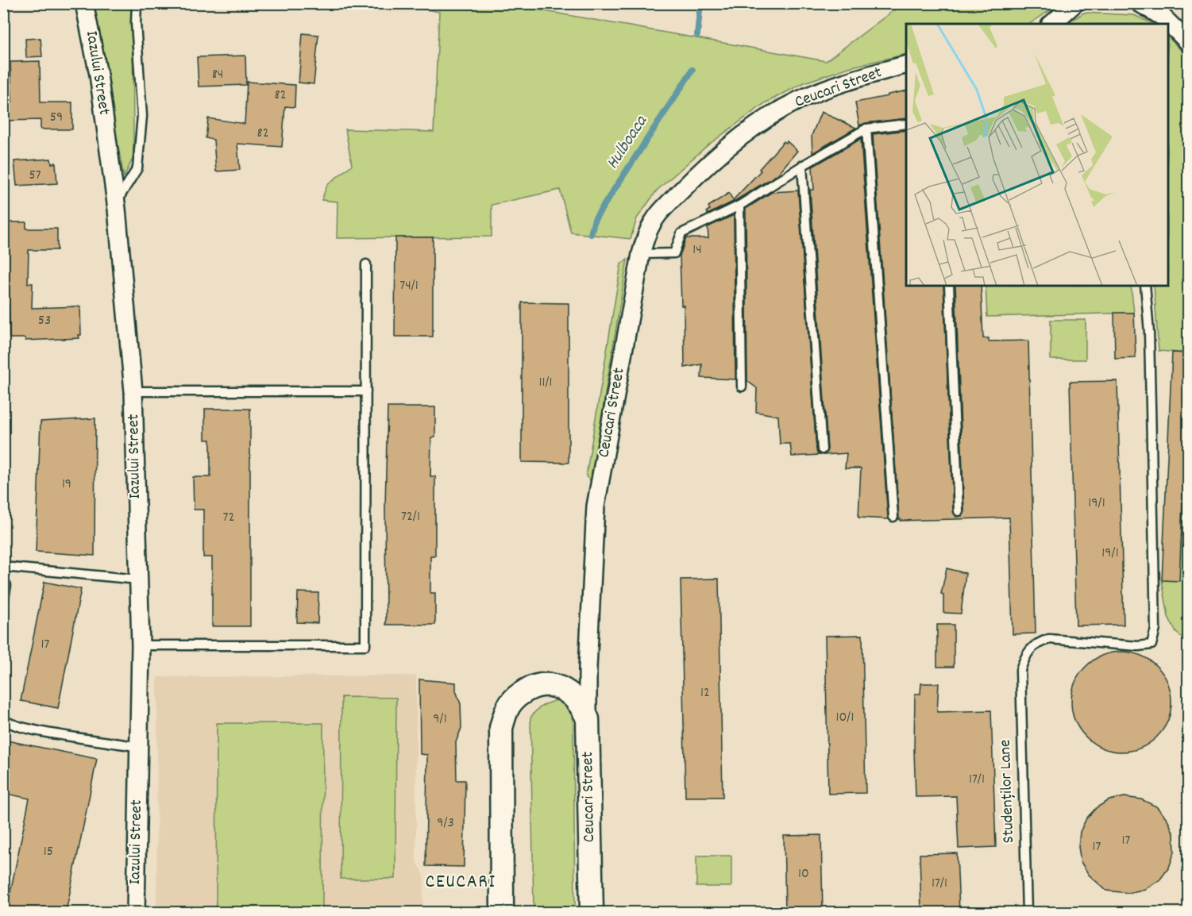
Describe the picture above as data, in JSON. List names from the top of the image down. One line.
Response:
{"streets":{"street":["Iazului Street","Ceucari Street"],"lane":["Studenților Lane"]},"districts":["CEUCARI"],"water":["Hulboaca"],"house_numbers":["84","82","59","82","57","14","74/1","53","11/1","19","19/1","72/1","72","19/1","17","12","10/1","9/1","17/1","9/3","17","17","15","10","17/1"]}
